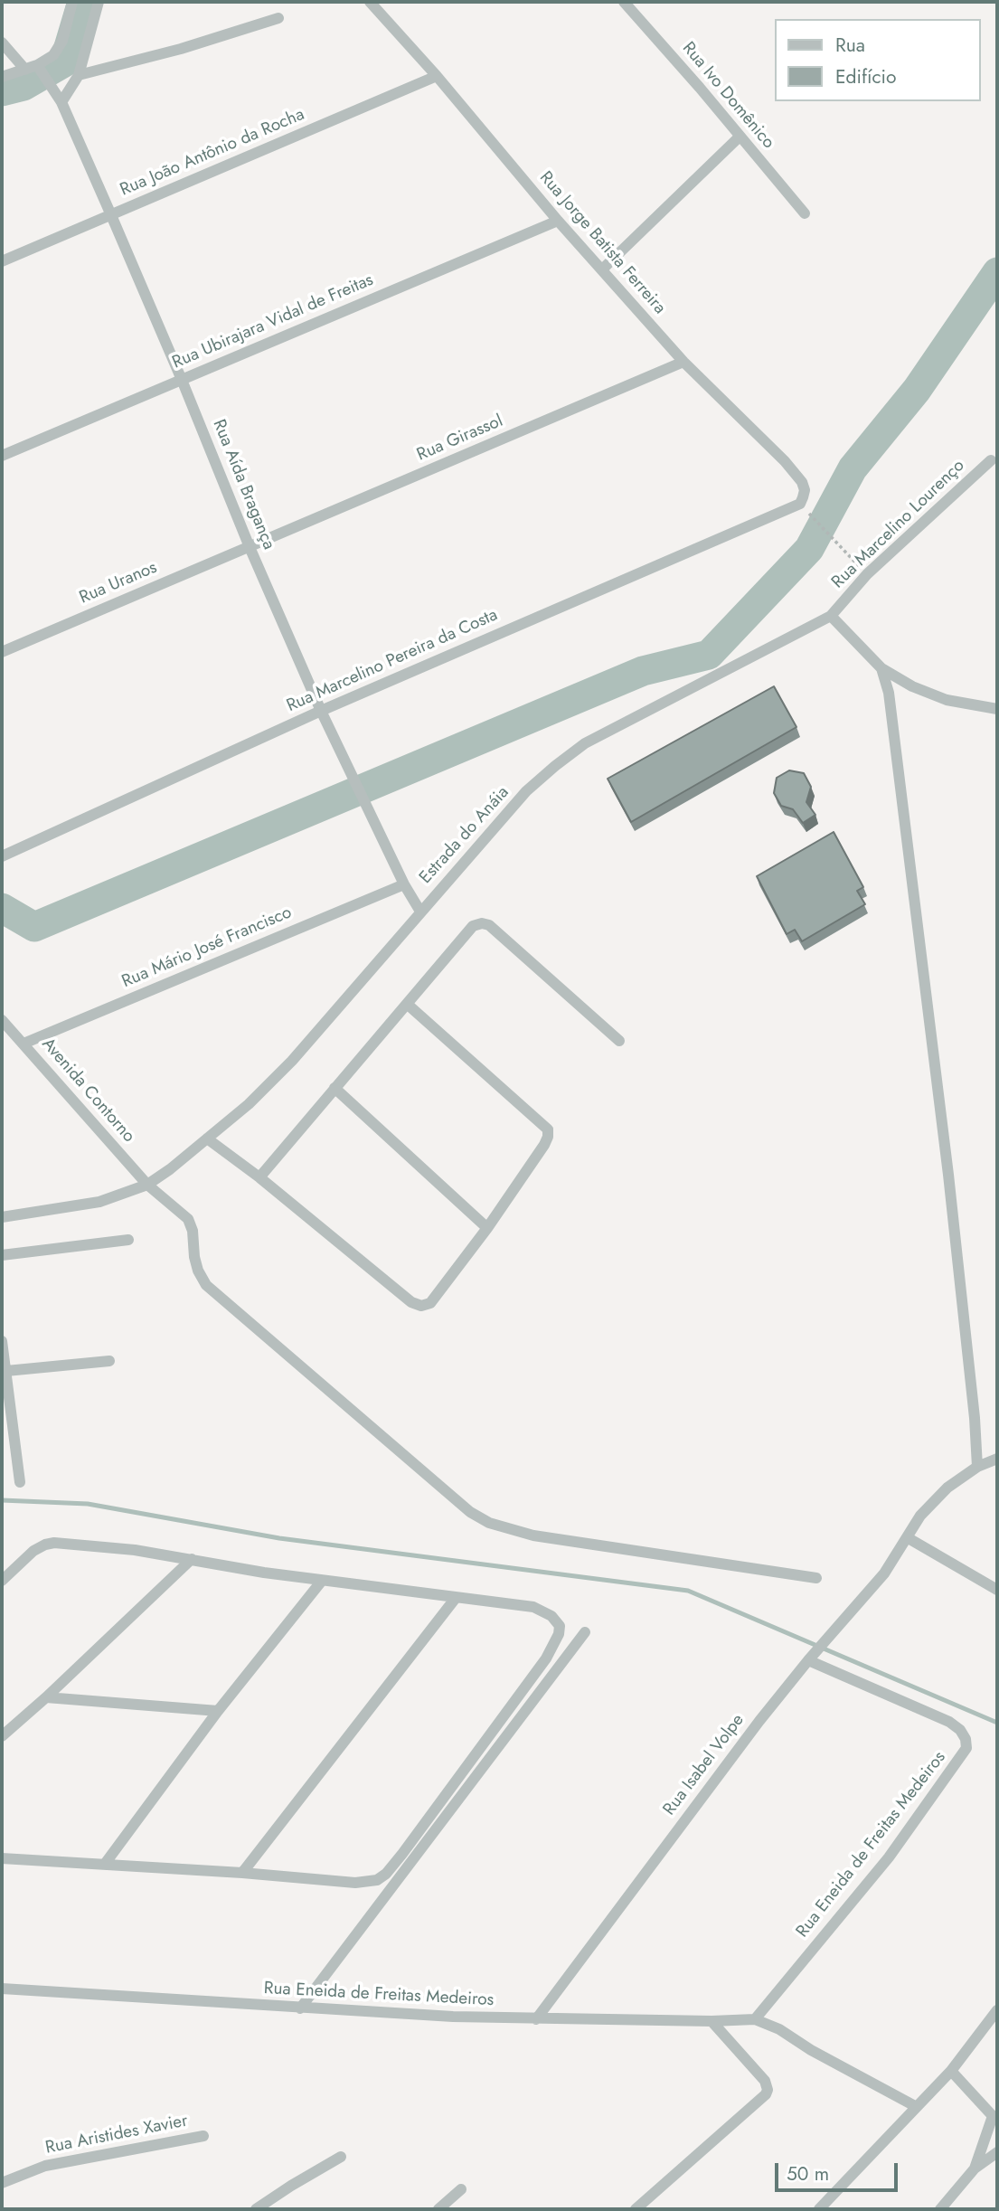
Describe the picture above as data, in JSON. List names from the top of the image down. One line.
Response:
{"streets":{"street":["Rua Ivo Domênico","Rua João Antônio da Rocha","Rua Jorge Batista Ferreira","Rua Ubirajara Vidal de Freitas","Rua Girassol","Rua Aída Bragança","Rua Marcelino Lourenço","Rua Uranos","Rua Marcelino Pereira da Costa","Estrada do Anáia","Rua Mário José Francisco","Avenida Contorno","Rua Isabel Volpe","Rua Eneida de Freitas Medeiros","Rua Aristides Xavier"]},"crossings":[["Rua João Antônio da Rocha","Rua Jorge Batista Ferreira"],["Rua João Antônio da Rocha","Rua Aída Bragança"],["Rua Jorge Batista Ferreira","Rua Ubirajara Vidal de Freitas"],["Rua Jorge Batista Ferreira","Rua Girassol"],["Rua Jorge Batista Ferreira","Rua Marcelino Pereira da Costa"],["Rua Ubirajara Vidal de Freitas","Rua Aída Bragança"],["Rua Girassol","Rua Aída Bragança"],["Rua Girassol","Rua Uranos"],["Rua Aída Bragança","Rua Uranos"],["Rua Aída Bragança","Rua Marcelino Pereira da Costa"],["Rua Aída Bragança","Estrada do Anáia"],["Rua Aída Bragança","Rua Mário José Francisco"],["Rua Marcelino Lourenço","Estrada do Anáia"],["Estrada do Anáia","Avenida Contorno"],["Rua Mário José Francisco","Avenida Contorno"],["Rua Isabel Volpe","Rua Eneida de Freitas Medeiros"]],"legend":["Rua","Edifício"],"scale_bar":"50 m"}
